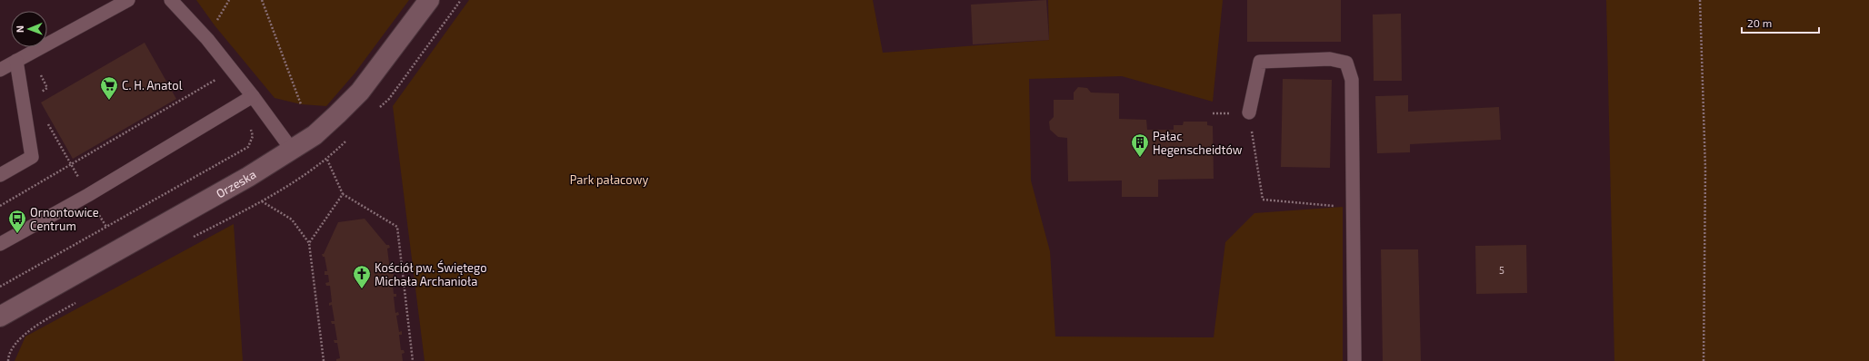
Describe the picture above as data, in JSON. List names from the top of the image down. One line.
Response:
{"streets":{"street":["Orzeska"]},"parks":["Park pałacowy"],"places":{"supermarket":["C. H. Anatol"],"building":["Pałac Hegenscheidtów"],"bus stop":["Ornontowice Centrum"],"church":["Kościół pw. Świętego Michała Archanioła"]},"house_numbers":["5"],"scale_bar":"20 m","north":"left"}
